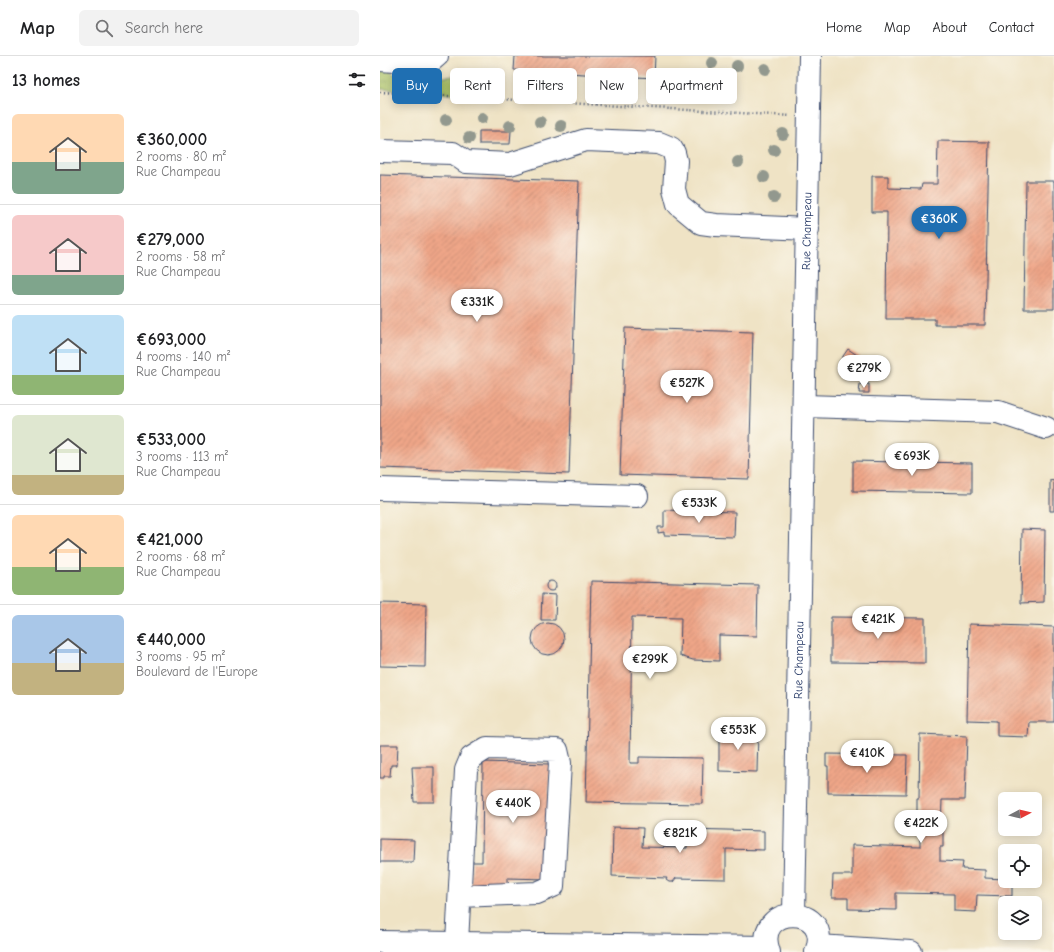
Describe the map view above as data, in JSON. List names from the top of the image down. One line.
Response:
{"streets":{"street":["Rue Champeau"]},"north":"right","page":{"header":"Map","search":"Search here","nav":["Home","Map","About","Contact"],"heading":"13 homes","chip":["Buy","Rent","Filters","New","Apartment"],"list":[{"name":"€360,000","note":"2 rooms · 80 m² · Rue Champeau"},{"name":"€279,000","note":"2 rooms · 58 m² · Rue Champeau"},{"name":"€693,000","note":"4 rooms · 140 m² · Rue Champeau"},{"name":"€533,000","note":"3 rooms · 113 m² · Rue Champeau"},{"name":"€421,000","note":"2 rooms · 68 m² · Rue Champeau"},{"name":"€440,000","note":"3 rooms · 95 m² · Boulevard de l'Europe"}],"price":["€360K","€331K","€279K","€527K","€693K","€533K","€421K","€299K","€553K","€410K","€440K","€422K","€821K"]}}
